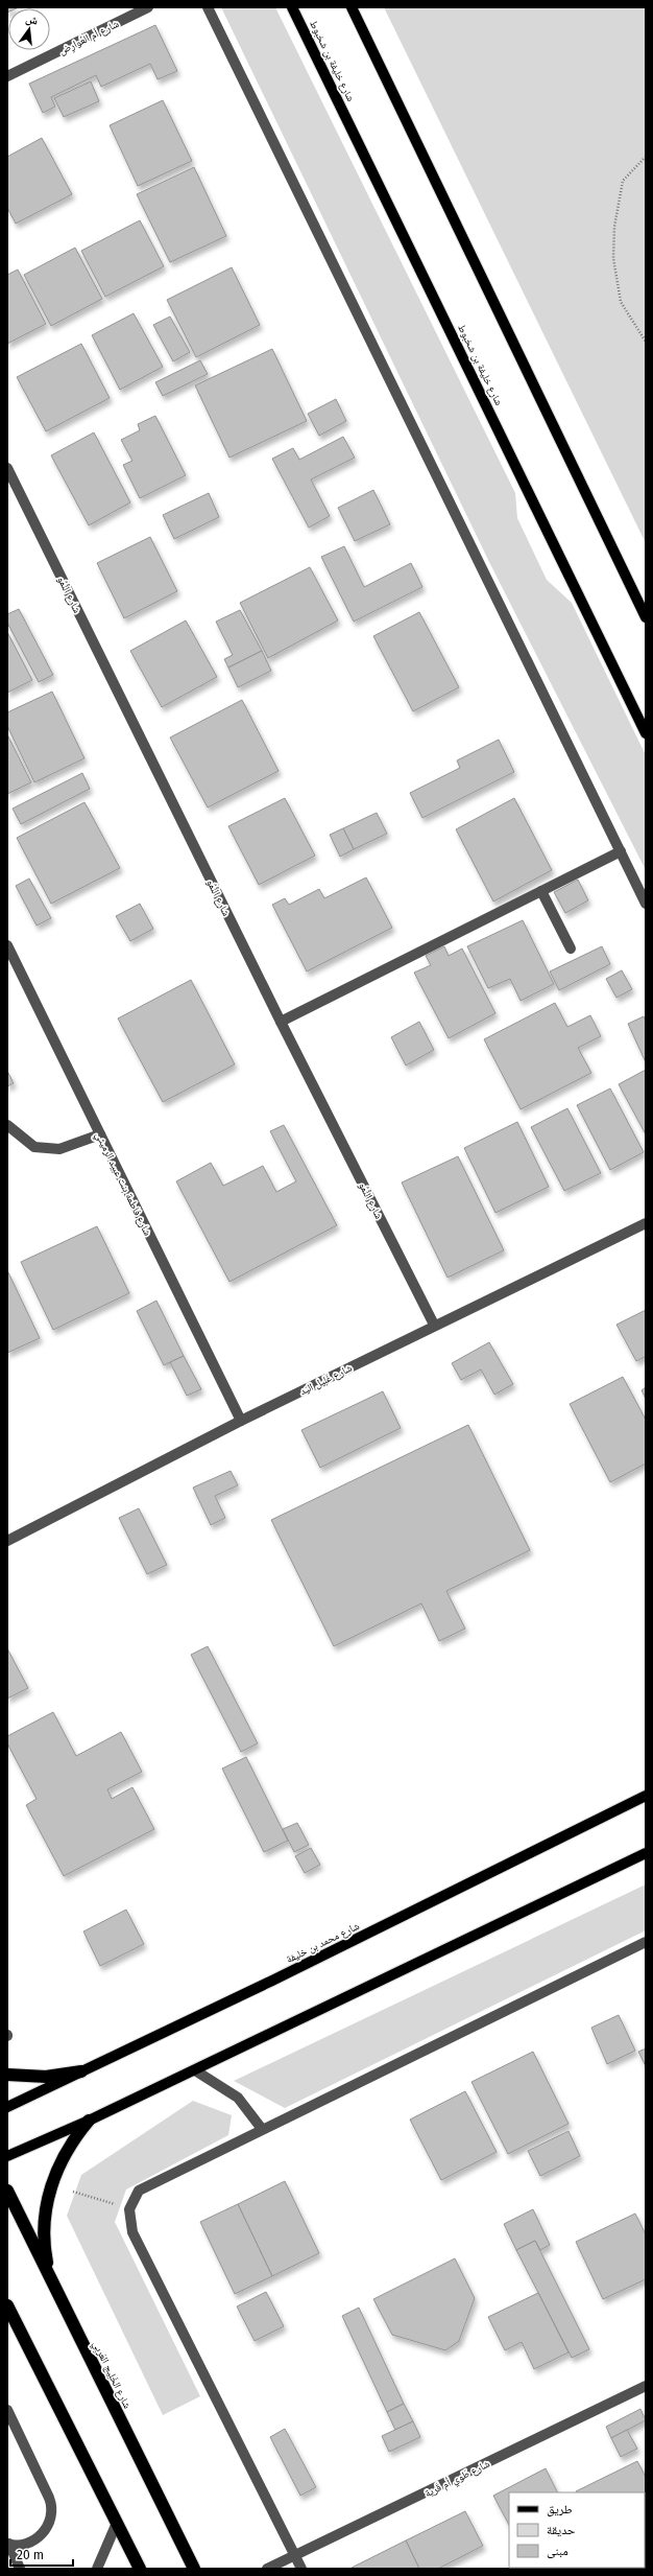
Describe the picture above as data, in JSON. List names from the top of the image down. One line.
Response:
{"streets":{"highway":["شارع الخَلِيج العَربِي"],"main road":["شارع خليفة بن شخبوط","شارع محمد بن خليفة"],"street":["شارع أم العُوارِض","شارع النُّمُو","شارع فاطمة بنت عبيد الرميثي","شارع غَلِيل اليَد","شارع طَوي أم قَرية"]},"crossings":[["شارع النُّمُو","شارع غَلِيل اليَد"],["شارع فاطمة بنت عبيد الرميثي","شارع غَلِيل اليَد"]],"legend":["طريق","حديقة","مبنى"],"scale_bar":"20 m","north":"top"}
